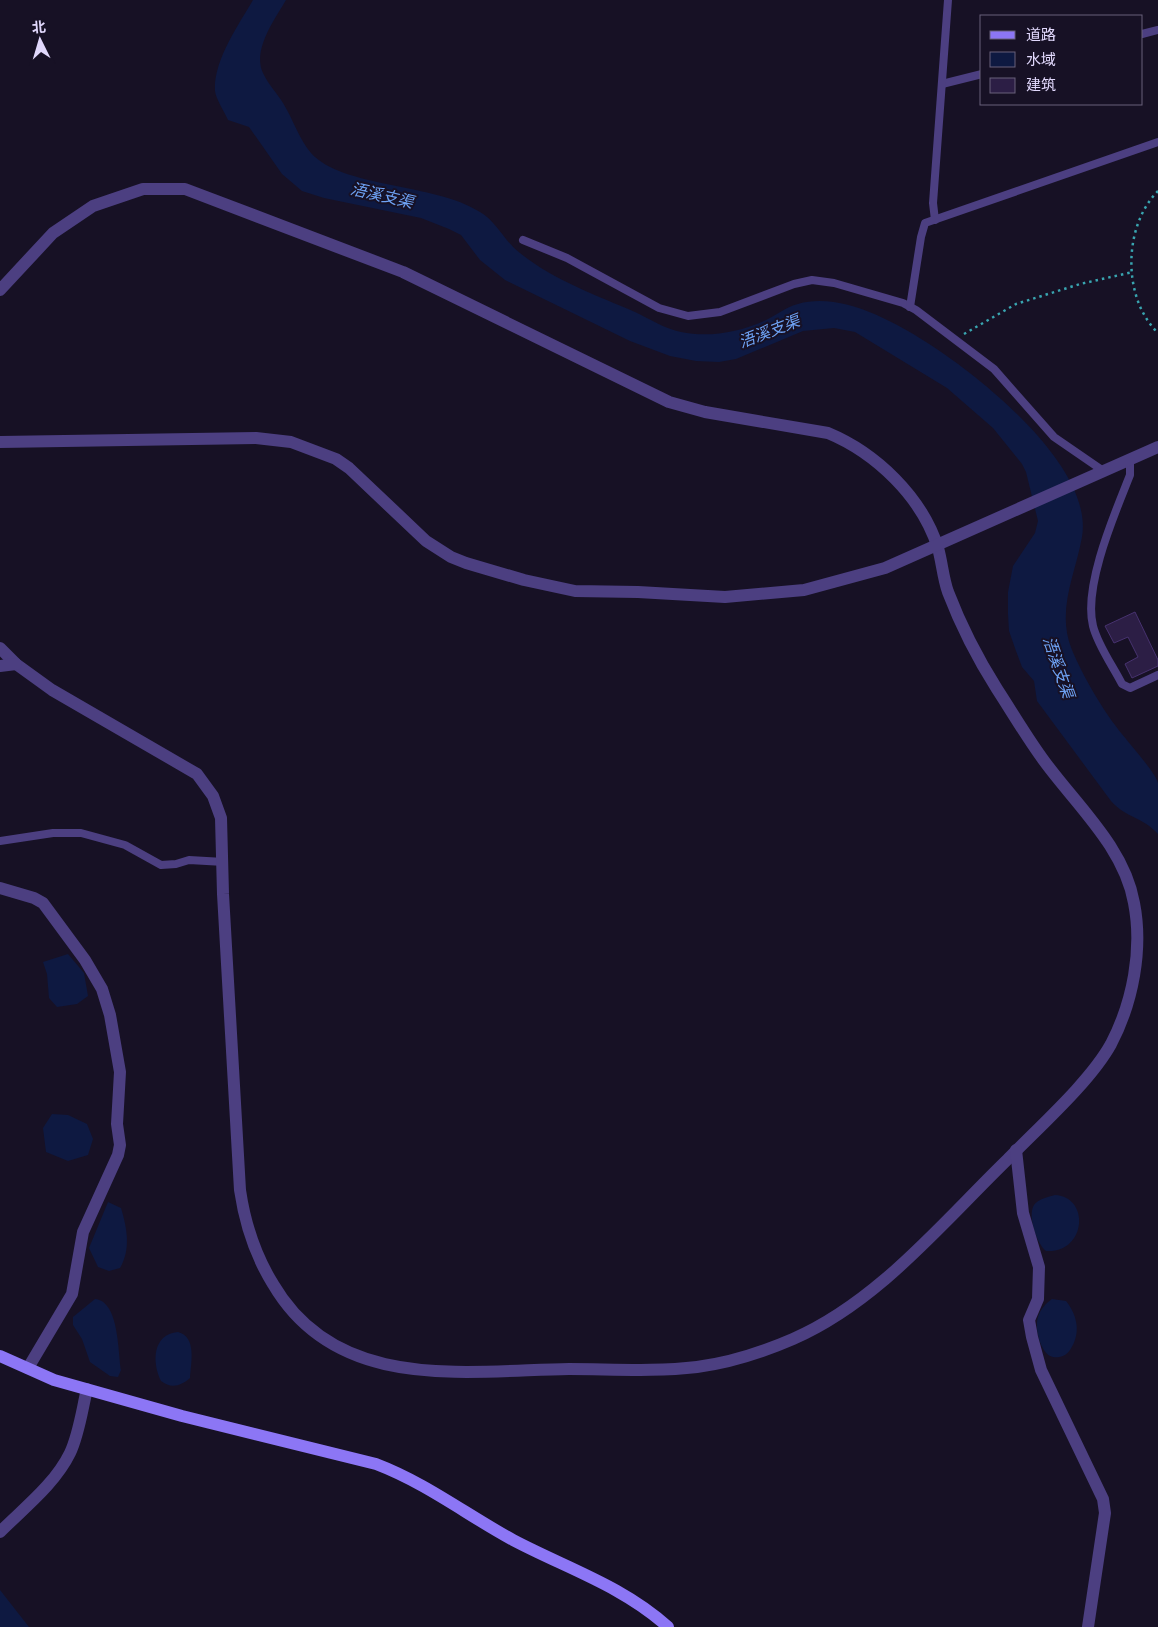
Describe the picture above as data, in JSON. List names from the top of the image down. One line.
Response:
{"water":["浯溪支渠"],"legend":["道路","水域","建筑"],"north":"top"}
